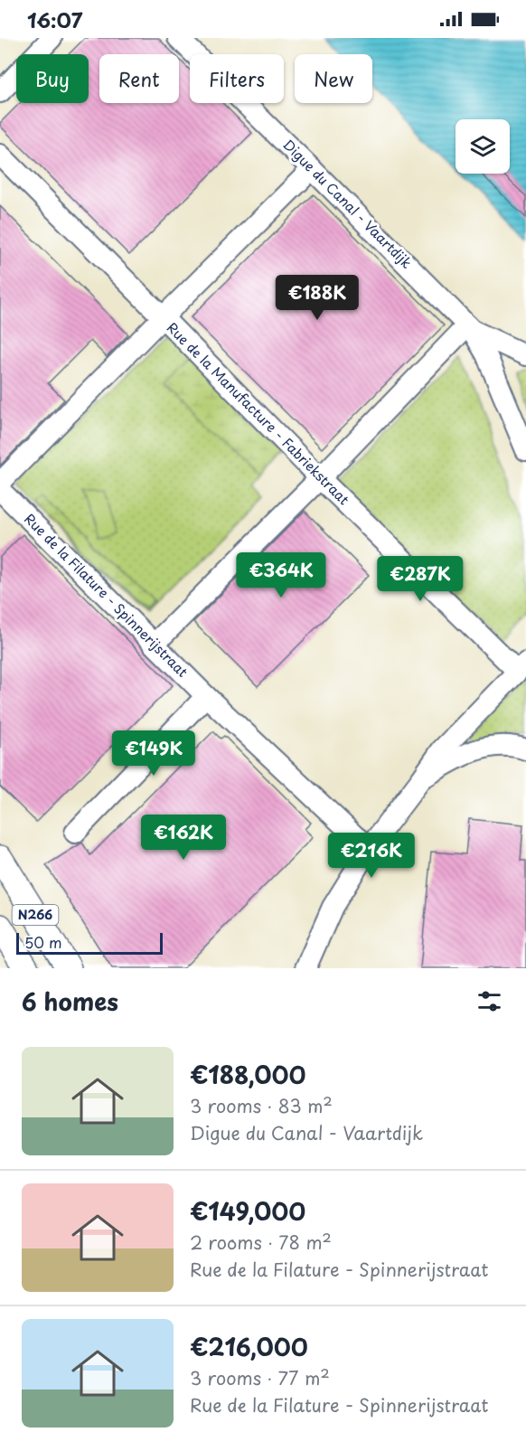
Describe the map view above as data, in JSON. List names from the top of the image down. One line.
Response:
{"streets":{"main road":["N266"],"street":["Digue du Canal - Vaartdijk","Rue de la Manufacture - Fabriekstraat","Rue de la Filature - Spinnerijstraat"]},"scale_bar":"50 m","page":{"status":"16:07","chip":["Buy","Rent","Filters","New"],"price":["€188K","€364K","€287K","€149K","€162K","€216K"],"scale":"50 m","heading":"6 homes","list":[{"name":"€188,000","note":"3 rooms · 83 m² · Digue du Canal - Vaartdijk"},{"name":"€149,000","note":"2 rooms · 78 m² · Rue de la Filature - Spinnerijstraat"},{"name":"€216,000","note":"3 rooms · 77 m² · Rue de la Filature - Spinnerijstraat"}]}}
